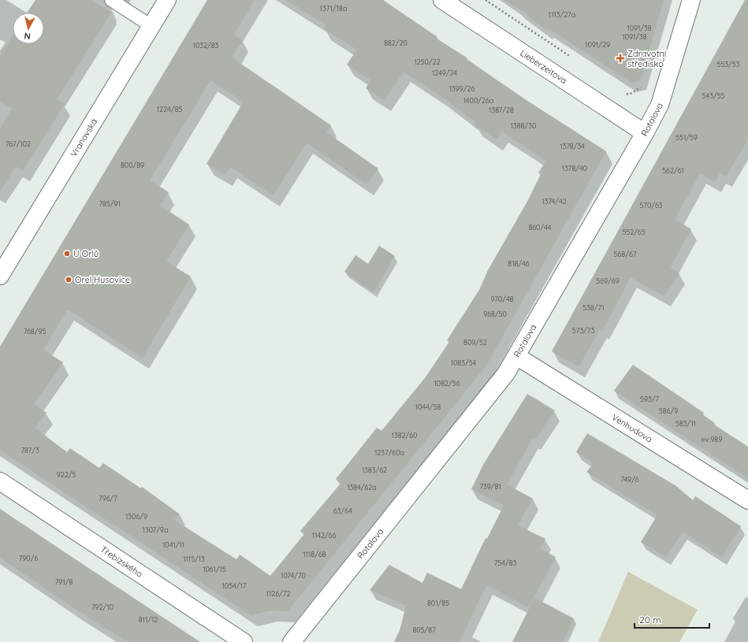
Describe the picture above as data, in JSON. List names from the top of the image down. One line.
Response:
{"streets":{"street":["Lieberzeitova","Rotalova","Vranovská","Venhudova","Třebízského"]},"crossings":[["Lieberzeitova","Rotalova"],["Rotalova","Venhudova"]],"places":{"health":["Zdravotní středisko"],"other":["U Orlů","Orel Husovice"]},"house_numbers":["1371/18a","1113/27a","1091/38","1091/38","882/20","1091/29","1032/83","1250/22","553/53","1249/24","1399/26","543/55","1400/26a","1224/85","1387/28","1388/30","551/59","767/102","1378/34","800/89","1378/40","562/61","1374/42","785/91","570/63","860/44","552/65","568/67","818/46","569/69","970/48","538/71","968/50","573/73","768/95","809/52","1083/54","1082/56","593/7","1044/58","586/9","583/11","1382/60","ev.989","787/3","1237/60a","1383/62","922/5","749/6","739/81","1384/62a","796/7","63/64","1306/9","1307/9a","1142/66","1041/11","1118/68","790/6","1115/13","754/83","1061/15","1074/70","791/8","1054/17","1126/72","801/85","792/10","811/12","805/87"],"scale_bar":"20 m","north":"bottom"}
